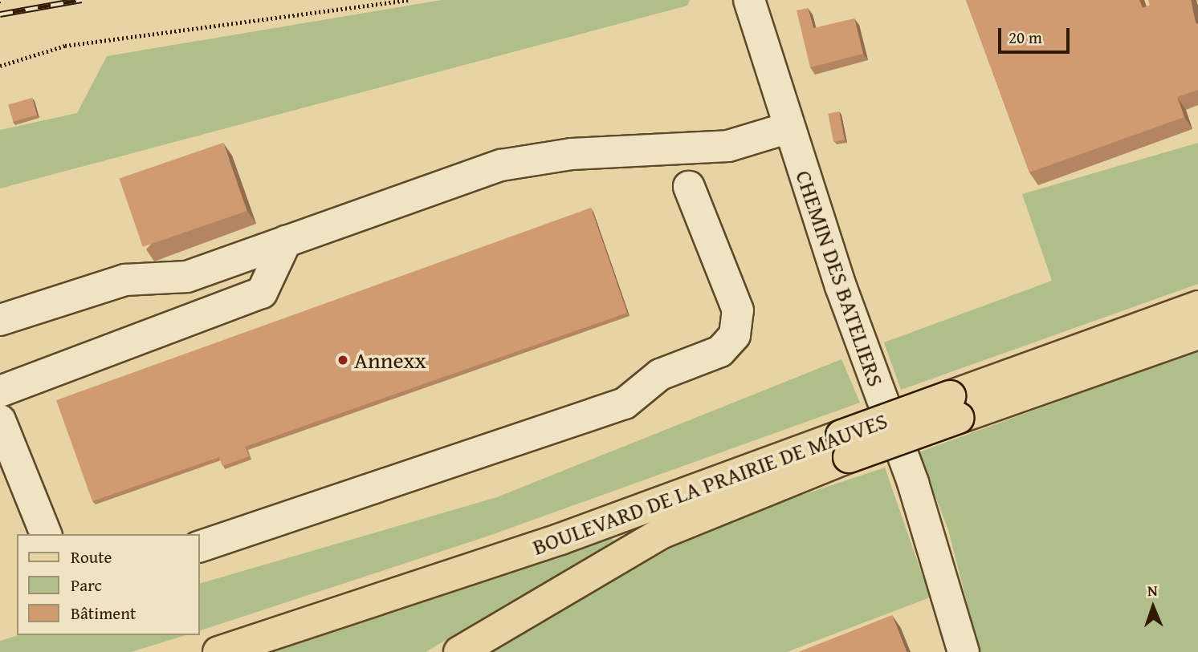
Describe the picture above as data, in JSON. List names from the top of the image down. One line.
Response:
{"streets":{"main road":["BOULEVARD DE LA PRAIRIE DE MAUVES"],"street":["CHEMIN DES BATELIERS"]},"places":["Annexx"],"legend":["Route","Parc","Bâtiment"],"scale_bar":"20 m","north":"top"}
